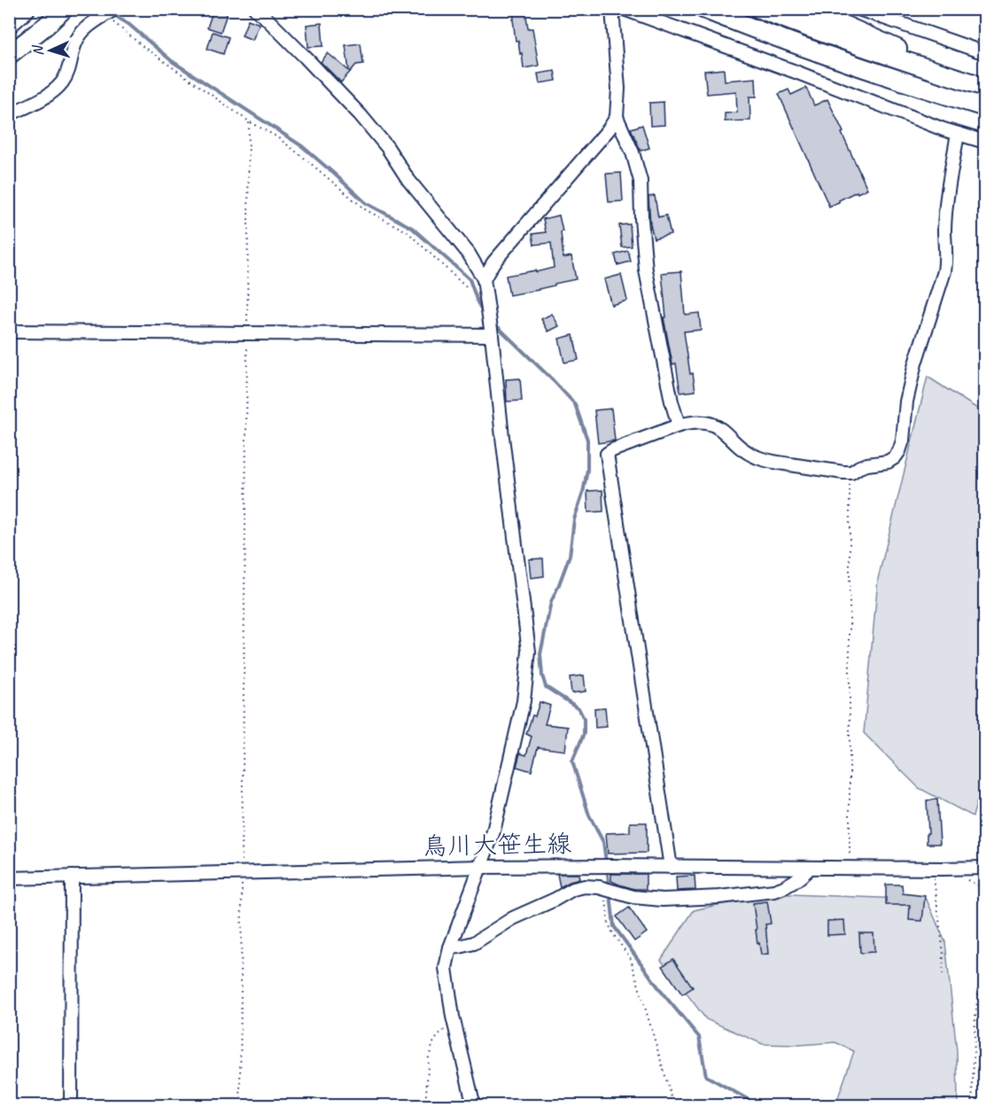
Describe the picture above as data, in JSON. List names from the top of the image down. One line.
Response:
{"streets":{"street":["鳥川大笹生線"]},"north":"left"}
